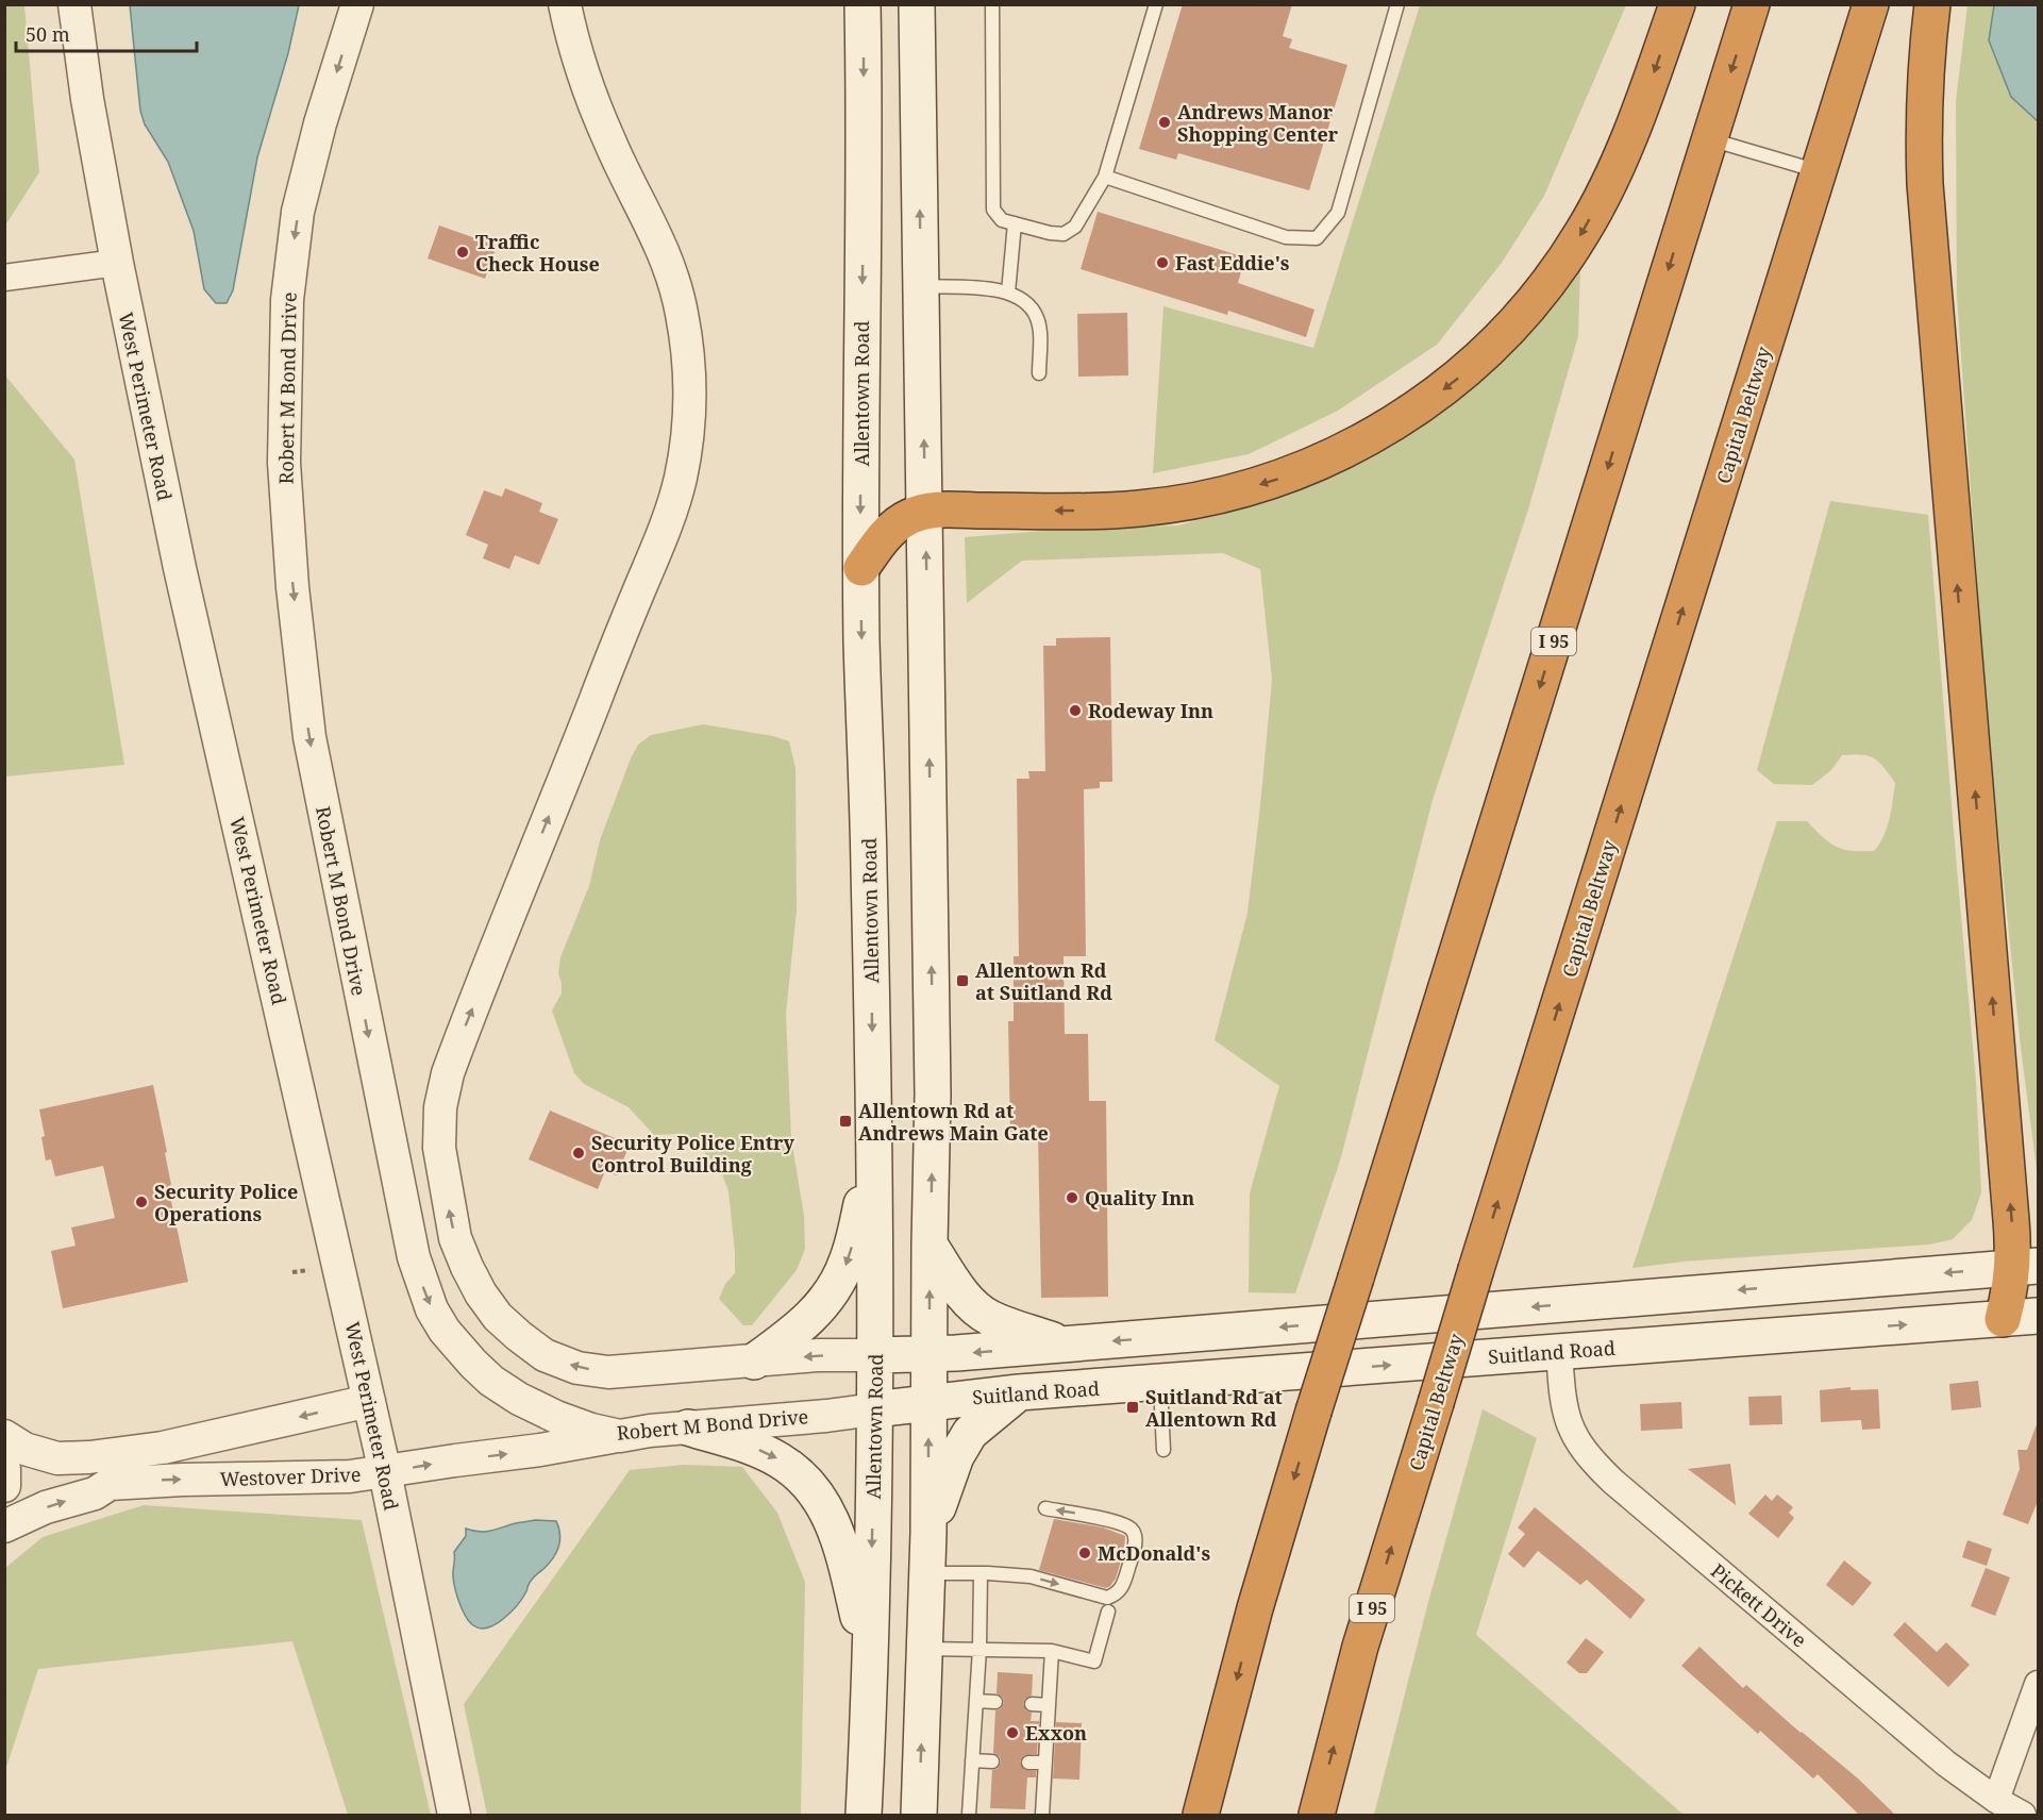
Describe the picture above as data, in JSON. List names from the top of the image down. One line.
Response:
{"streets":{"highway":["Capital Beltway","I 95"],"main road":["Allentown Road","Suitland Road"],"street":["Robert M Bond Drive","West Perimeter Road","Westover Drive","Pickett Drive"]},"crossings":[["Robert M Bond Drive","Allentown Road"],["Robert M Bond Drive","Suitland Road"],["Robert M Bond Drive","Westover Drive"],["Allentown Road","Suitland Road"],["West Perimeter Road","Westover Drive"],["Suitland Road","Pickett Drive"]],"one_way":["Robert M Bond Drive"],"places":{"other":["Andrews Manor Shopping Center","Traffic Check House","Fast Eddie's","Rodeway Inn","Security Police Entry Control Building","Quality Inn","Security Police Operations","McDonald's","Exxon"],"transit":["Allentown Rd at Suitland Rd","Allentown Rd at Andrews Main Gate","Suitland Rd at Allentown Rd"]},"scale_bar":"50 m"}
